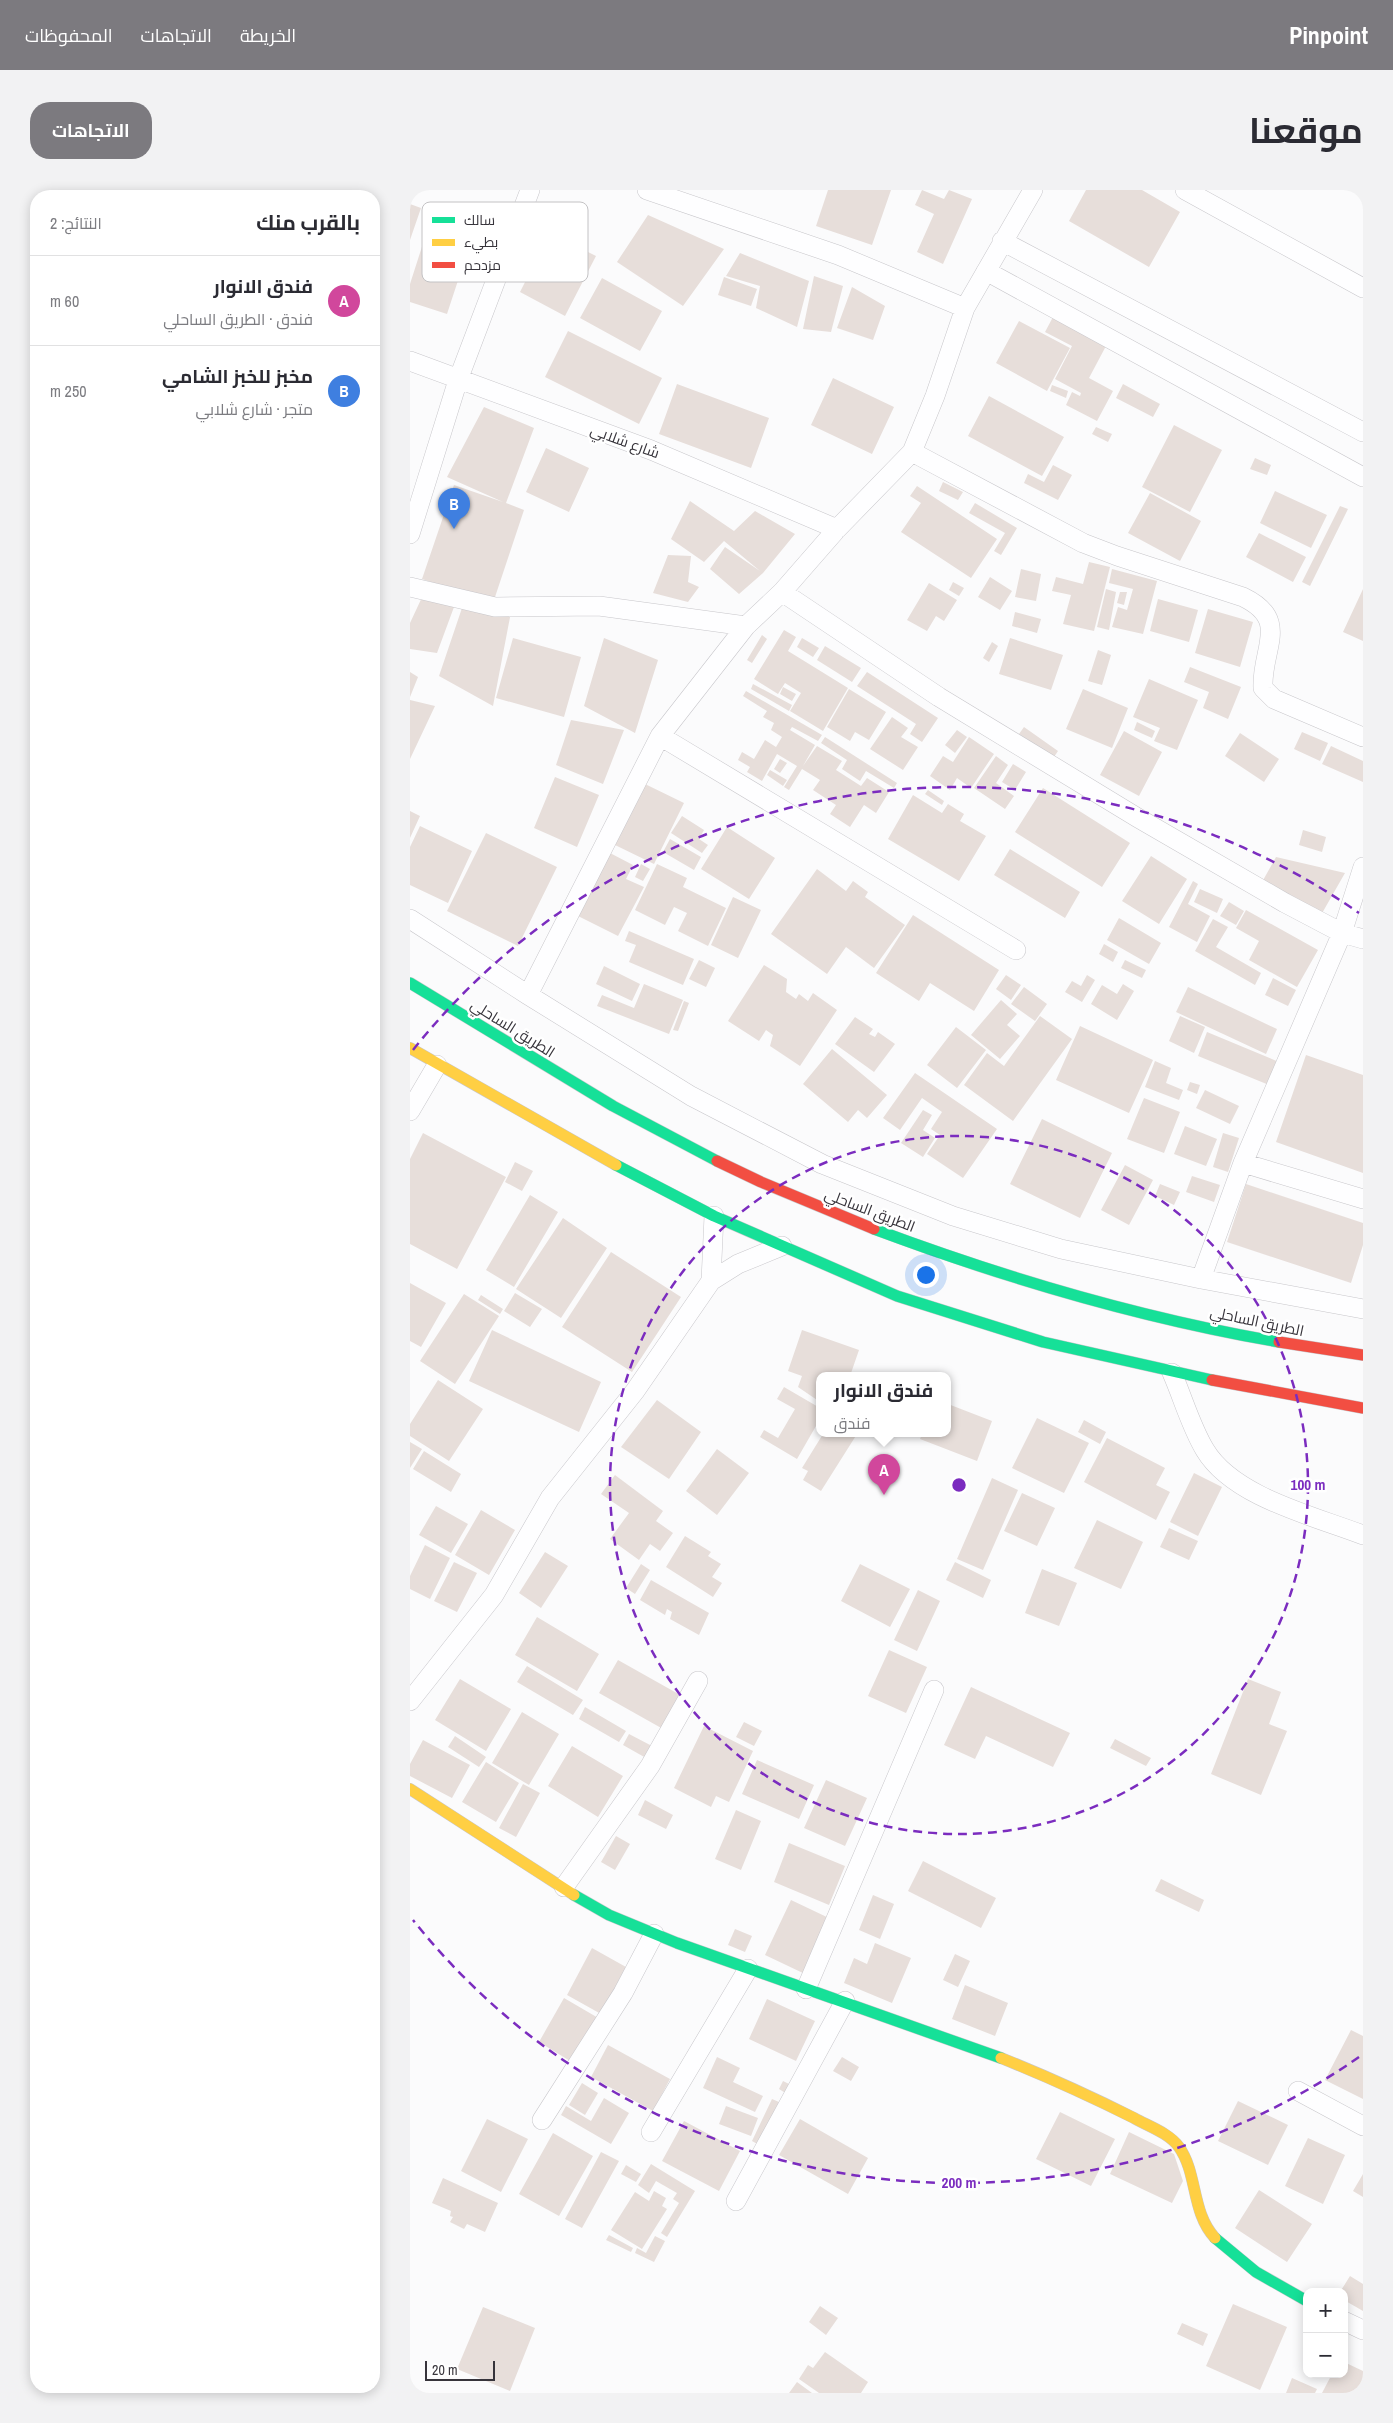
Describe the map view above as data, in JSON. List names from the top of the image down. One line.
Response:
{"streets":{"main road":["الطريق الساحلي"],"street":["شارع شلابي"]},"legend":["سالك","بطيء","مزدحم"],"scale_bar":"20 m","page":{"header":"Pinpoint","nav":["الخريطة","الاتجاهات","المحفوظات"],"title":"موقعنا","buttons":"الاتجاهات","heading":["بالقرب منك","النتائج: 2"],"list":[{"mark":"A","name":"فندق الانوار","note":"فندق · الطريق الساحلي","value":"60 m"},{"mark":"B","name":"مخبز للخبز الشامي","note":"متجر · شارع شلابي","value":"250 m"}],"pins":["B","A"],"popup":["فندق الانوار","فندق"],"map_buttons":["+","−"],"scale":"20 m"},"rings":["100 m","200 m"]}
